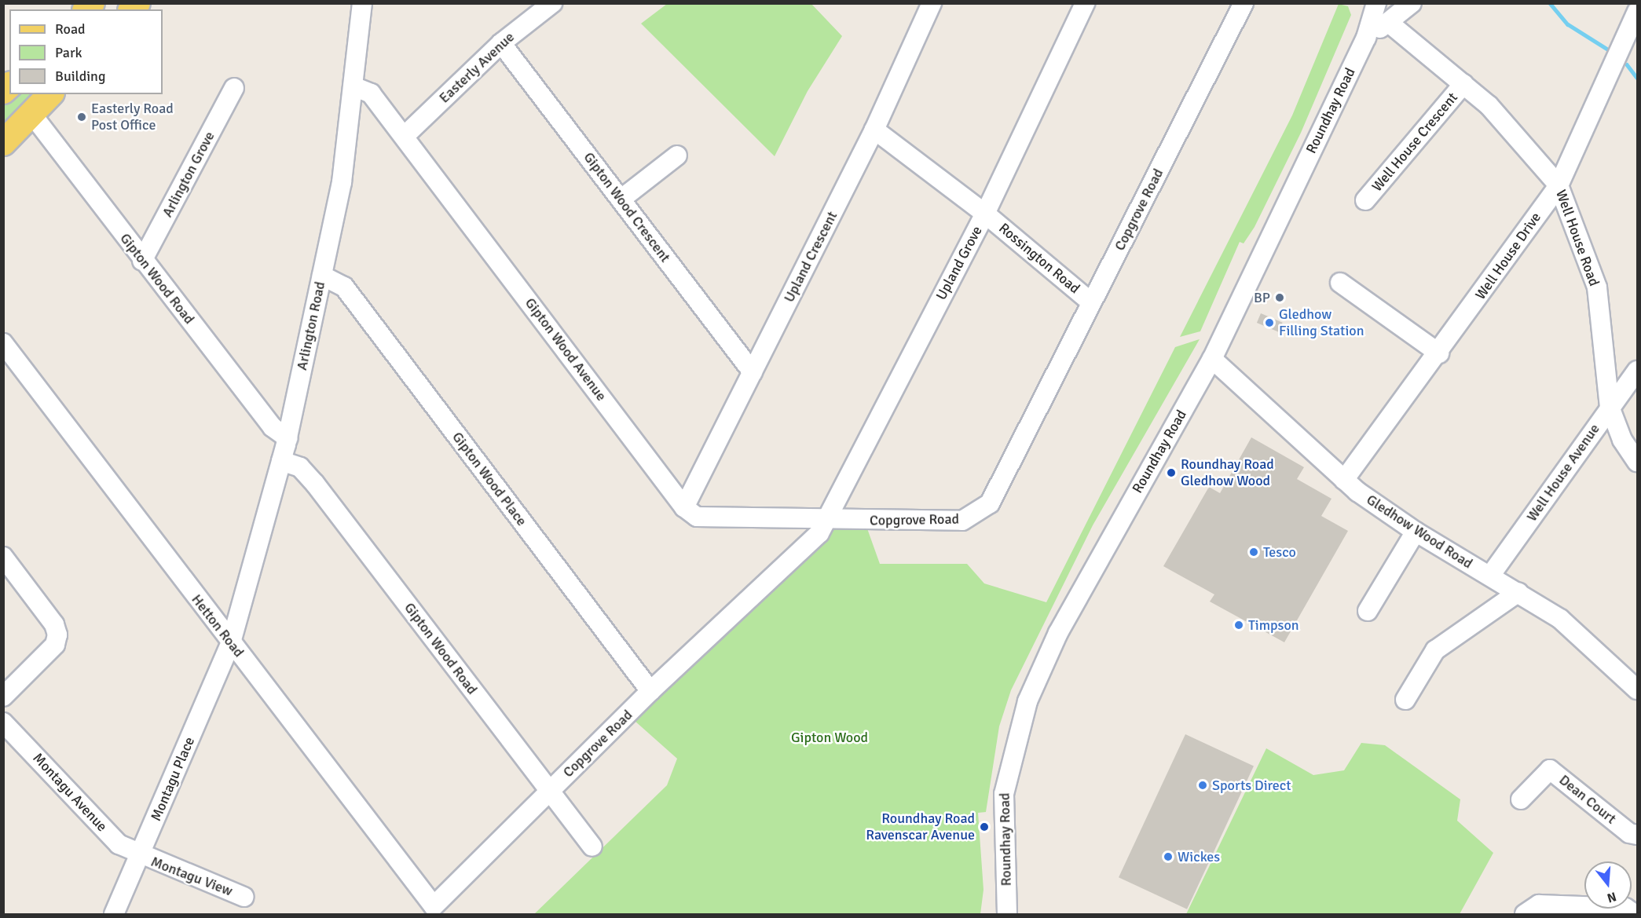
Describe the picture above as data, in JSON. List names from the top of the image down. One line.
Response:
{"streets":{"street":["Easterly Avenue","Roundhay Road","Well House Crescent","Arlington Grove","Gipton Wood Crescent","Copgrove Road","Well House Road","Well House Drive","Upland Crescent","Rossington Road","Upland Grove","Gipton Wood Road","Arlington Road","Gipton Wood Avenue","Well House Avenue","Gipton Wood Place","Gledhow Wood Road","Hetton Road","Montagu Place","Montagu Avenue","Dean Court","Montagu View"]},"crossings":[["Easterly Avenue","Gipton Wood Crescent"],["Easterly Avenue","Gipton Wood Avenue"],["Roundhay Road","Gledhow Wood Road"],["Well House Crescent","Well House Road"],["Arlington Grove","Gipton Wood Road"],["Gipton Wood Crescent","Upland Crescent"],["Copgrove Road","Rossington Road"],["Copgrove Road","Upland Grove"],["Copgrove Road","Gipton Wood Road"],["Copgrove Road","Gipton Wood Avenue"],["Copgrove Road","Gipton Wood Place"],["Copgrove Road","Hetton Road"],["Well House Road","Well House Drive"],["Well House Road","Well House Avenue"],["Well House Drive","Gledhow Wood Road"],["Upland Crescent","Rossington Road"],["Upland Crescent","Gipton Wood Avenue"],["Rossington Road","Upland Grove"],["Upland Grove","Gipton Wood Avenue"],["Gipton Wood Road","Arlington Road"],["Arlington Road","Gipton Wood Avenue"],["Arlington Road","Gipton Wood Place"],["Arlington Road","Hetton Road"],["Arlington Road","Montagu Place"],["Well House Avenue","Gledhow Wood Road"],["Hetton Road","Montagu Place"],["Montagu Place","Montagu Avenue"],["Montagu Place","Montagu View"],["Montagu Avenue","Montagu View"]],"parks":["Gipton Wood"],"places":["Easterly Road Post Office","BP","Gledhow Filling Station","Roundhay Road Gledhow Wood","Tesco","Timpson","Sports Direct","Roundhay Road Ravenscar Avenue","Wickes"],"legend":["Road","Park","Building"],"north":"bottom"}
